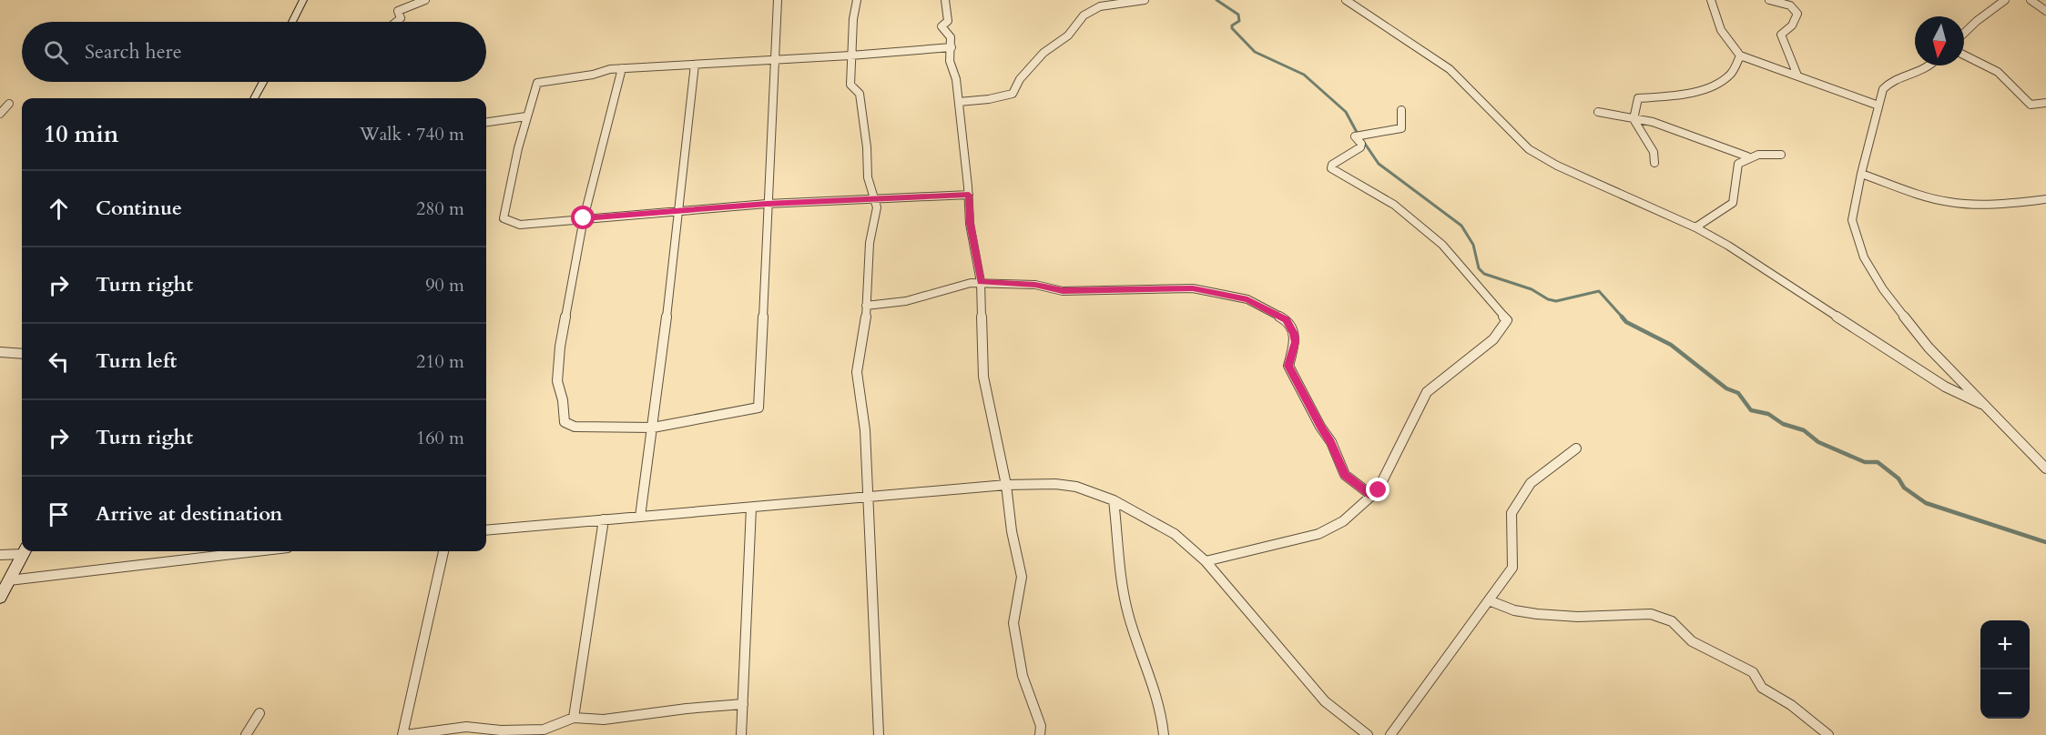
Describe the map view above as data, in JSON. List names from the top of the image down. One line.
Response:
{"north":"bottom","page":{"search":"Search here","heading":["10 min","Walk · 740 m"],"list":[["Continue","280 m"],["Turn right","90 m"],["Turn left","210 m"],["Turn right","160 m"],"Arrive at destination"],"map_buttons":["+","−"]}}
